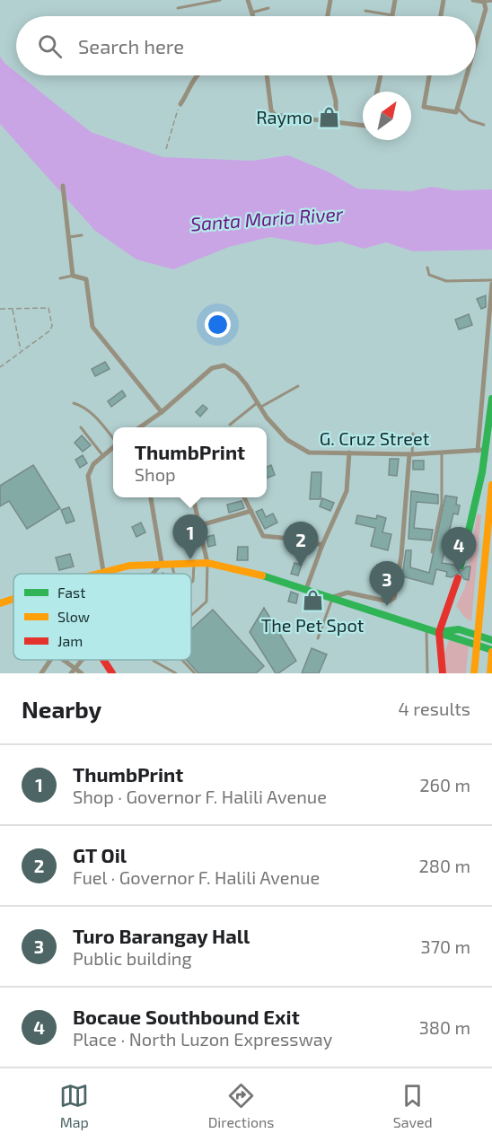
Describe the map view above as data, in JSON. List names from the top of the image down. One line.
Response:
{"streets":{"street":["G. Cruz Street"]},"water":["Santa Maria River"],"places":{"shop":["Raymo","The Pet Spot"]},"legend":["Fast","Slow","Jam"],"north":"top right","page":{"search":"Search here","popup":["ThumbPrint","Shop"],"pins":["1","2","4","3"],"heading":["Nearby","4 results"],"list":[{"mark":"1","name":"ThumbPrint","note":"Shop · Governor F. Halili Avenue","value":"260 m"},{"mark":"2","name":"GT Oil","note":"Fuel · Governor F. Halili Avenue","value":"280 m"},{"mark":"3","name":"Turo Barangay Hall","note":"Public building","value":"370 m"},{"mark":"4","name":"Bocaue Southbound Exit","note":"Place · North Luzon Expressway","value":"380 m"}],"nav":["Map","Directions","Saved"]}}
